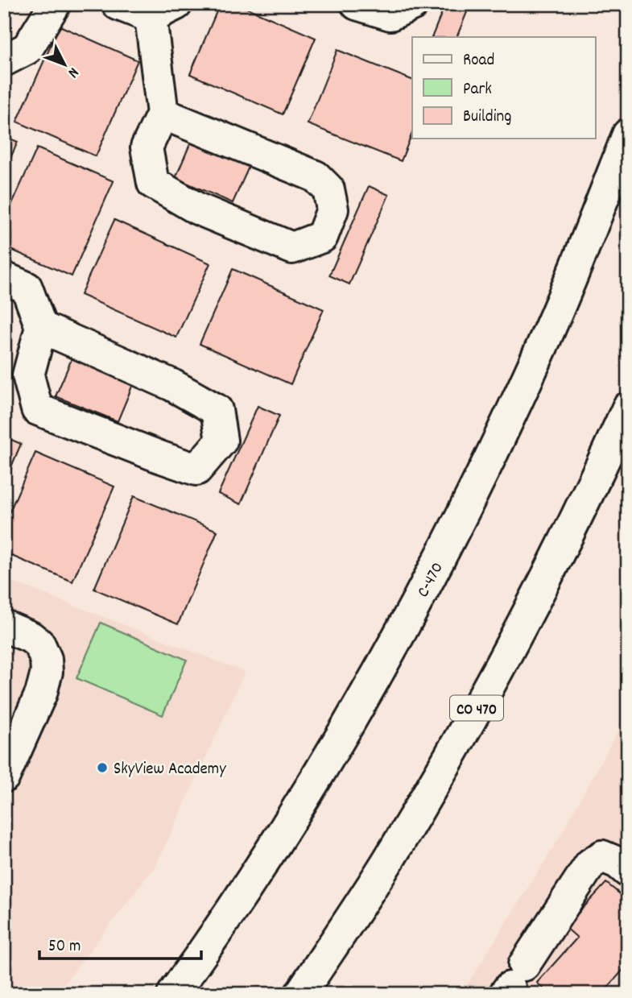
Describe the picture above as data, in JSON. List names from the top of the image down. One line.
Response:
{"streets":{"main road":["C-470","CO 470"]},"places":["SkyView Academy"],"legend":["Road","Park","Building"],"scale_bar":"50 m","north":"bottom right"}
